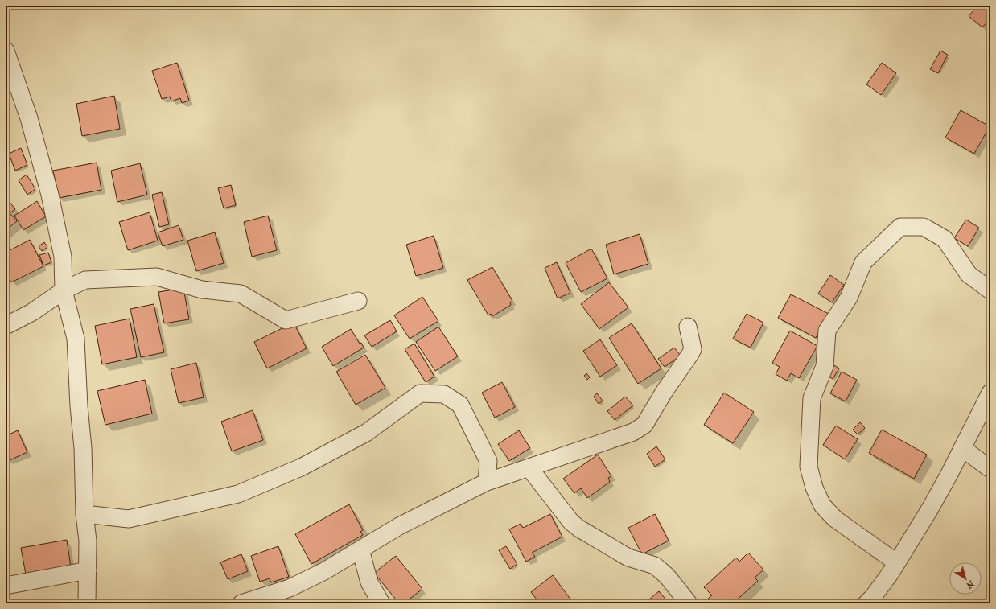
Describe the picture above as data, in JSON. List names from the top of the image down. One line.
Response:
{"north":"bottom right"}
